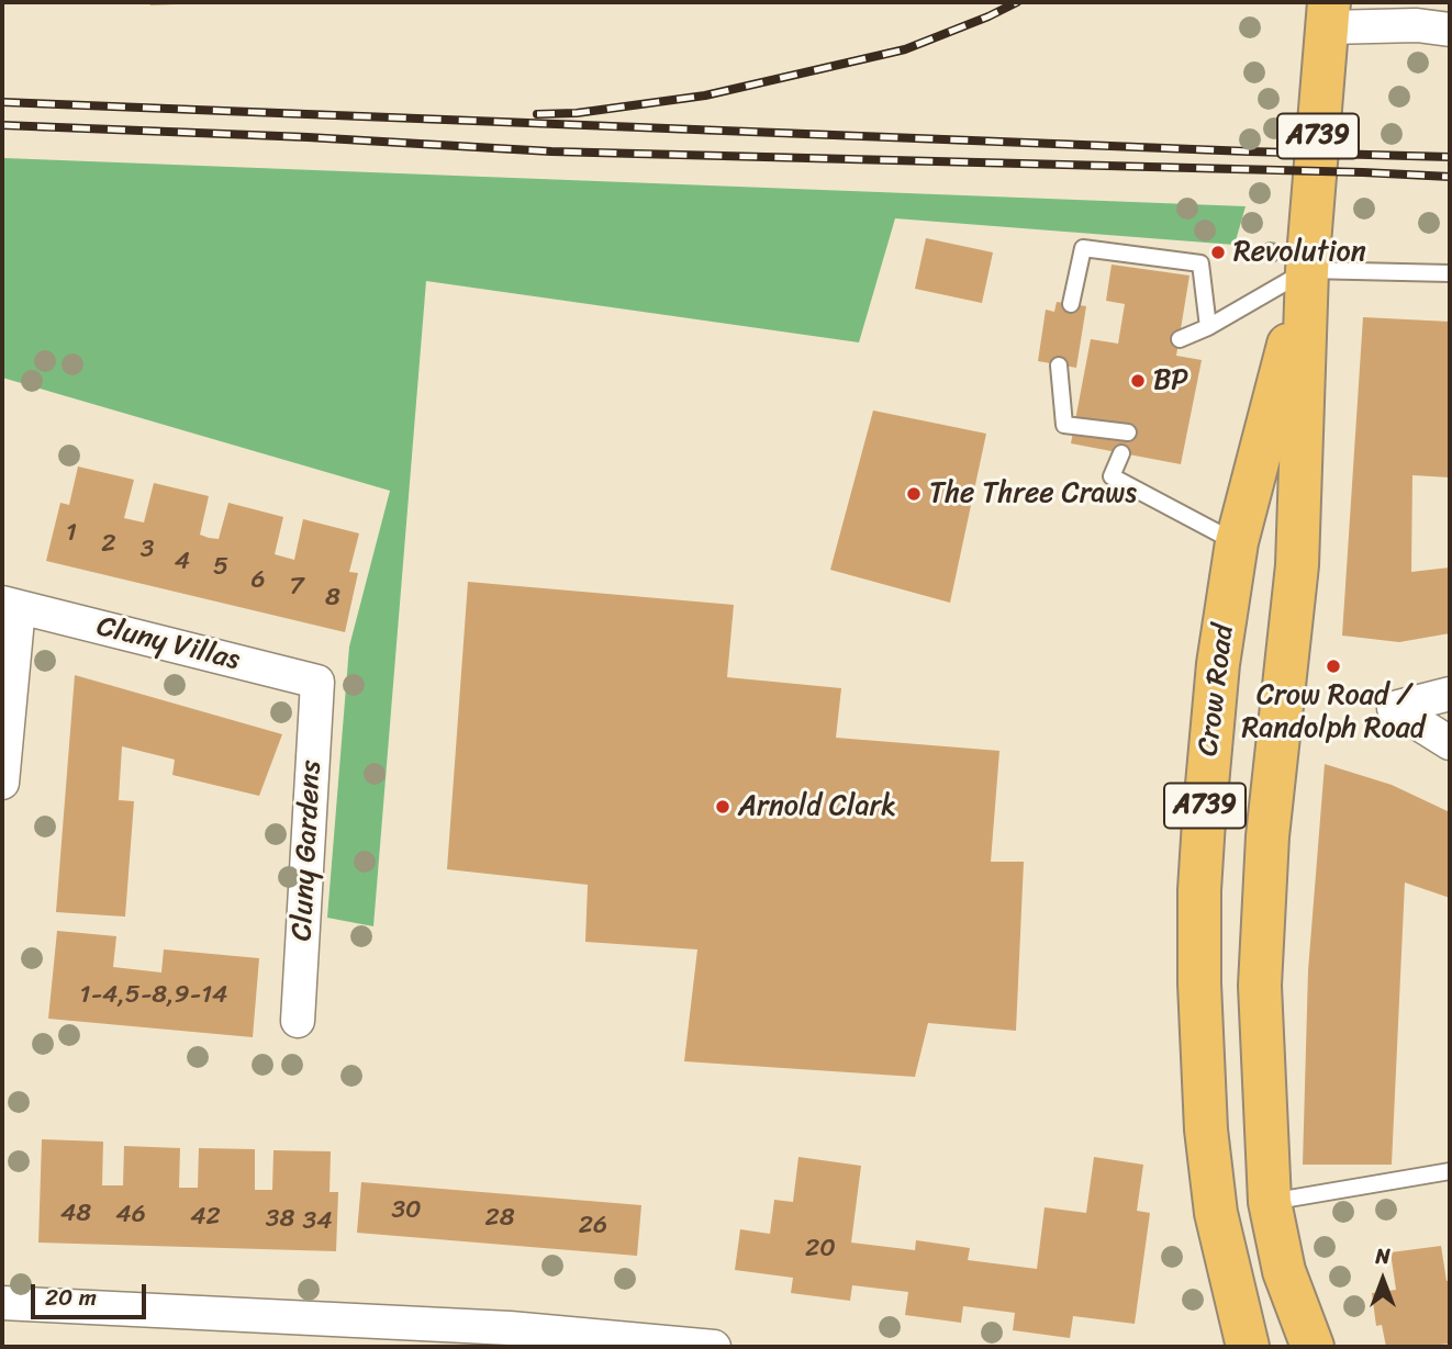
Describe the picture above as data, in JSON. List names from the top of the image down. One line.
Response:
{"streets":{"main road":["A739","Crow Road"],"street":["Cluny Villas","Cluny Gardens"]},"crossings":[["Cluny Villas","Cluny Gardens"]],"places":["Revolution","BP","The Three Craws","Crow Road / Randolph Road","Arnold Clark"],"house_numbers":["1","2","3","4","5","6","7","8","1-4,5-8,9-14","30","48","46","42","28","38","34","26","20"],"scale_bar":"20 m","north":"top"}
